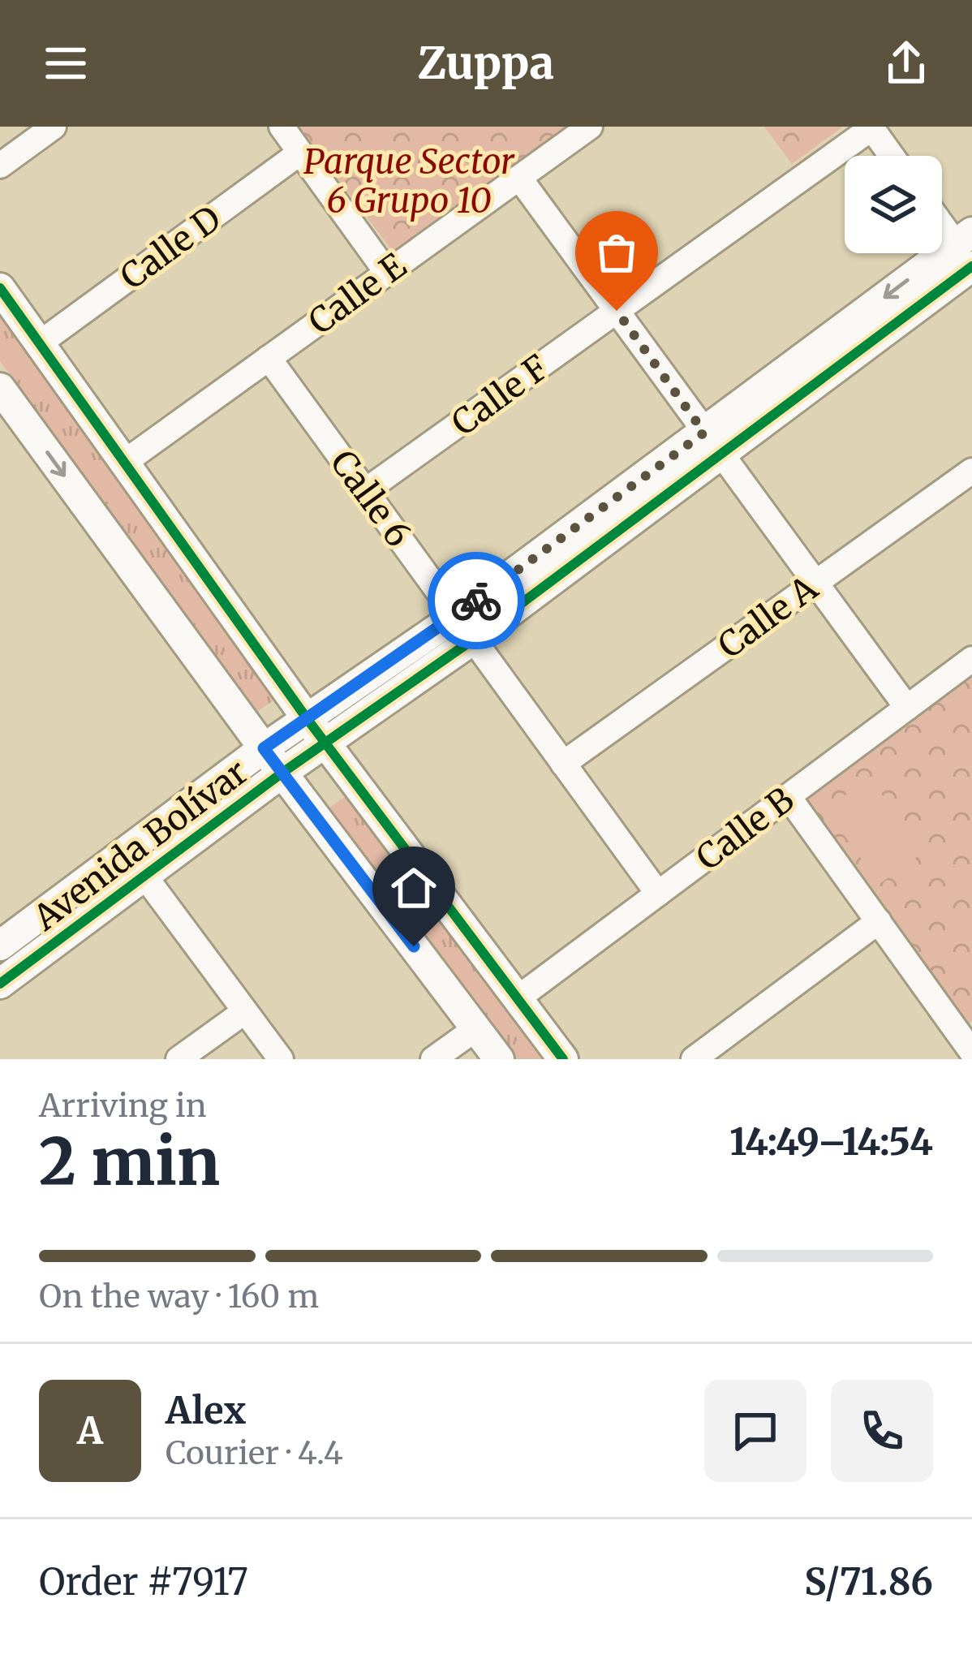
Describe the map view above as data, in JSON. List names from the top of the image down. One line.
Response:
{"streets":{"street":["Calle D","Calle E","Calle F","Calle 6","Calle A","Calle B","Avenida Bolívar"]},"crossings":[["Calle E","Calle 6"],["Calle F","Calle 6"],["Calle 6","Calle A"],["Calle 6","Calle B"],["Calle 6","Avenida Bolívar"]],"parks":["Parque Sector 6 Grupo 10"],"page":{"header":"Zuppa","heading":["2 min","Arriving in","14:49–14:54"],"panel":["Alex","Courier · 4.4","Order #7917","S/71.86"],"bar":"On the way · 160 m","round":"A"}}
